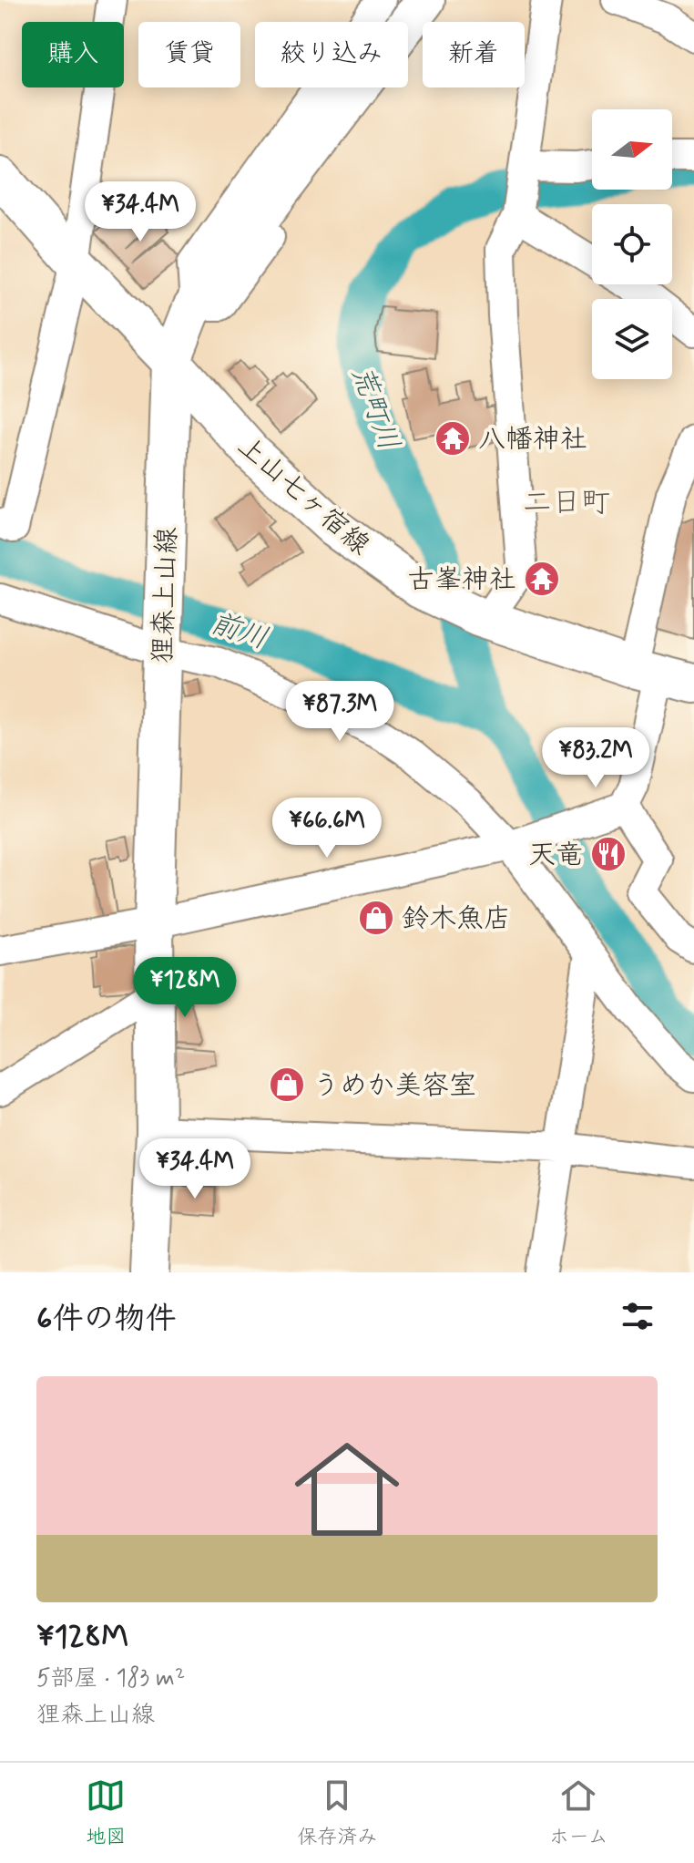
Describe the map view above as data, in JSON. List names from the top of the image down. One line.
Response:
{"streets":{"main road":["上山七ヶ宿線","狸森上山線"]},"crossings":[["上山七ヶ宿線","狸森上山線"]],"districts":["二日町"],"water":["荒町川","前川"],"places":{"temple":["八幡神社","古峯神社"],"restaurant":["天竜"],"shop":["鈴木魚店","うめか美容室"]},"north":"right","page":{"chip":["購入","賃貸","絞り込み","新着"],"price":["¥34.4M","¥87.3M","¥83.2M","¥66.6M","¥128M","¥34.4M"],"heading":"6件の物件","list":[{"name":"¥128M","note":"5部屋 · 183 m² · 狸森上山線"}],"tabs":["地図","保存済み","ホーム"]}}
